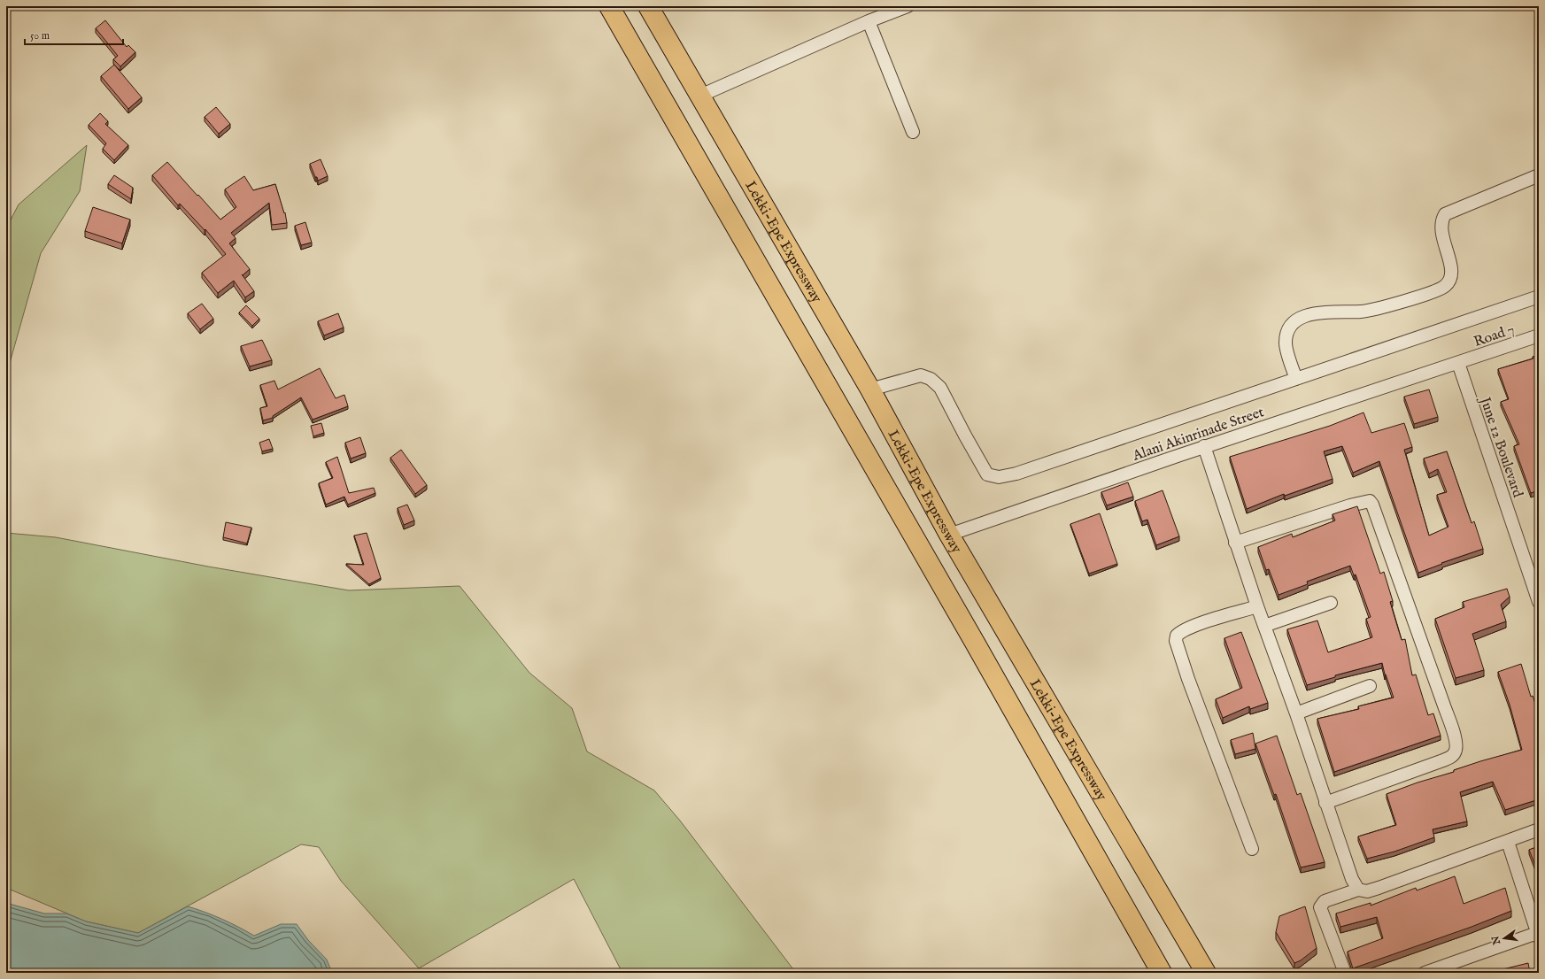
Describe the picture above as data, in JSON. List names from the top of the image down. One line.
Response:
{"streets":{"highway":["Lekki-Epe Expressway"],"street":["Road 7","Alani Akinrinade Street","June 12 Boulevard"]},"crossings":[["Lekki-Epe Expressway","Alani Akinrinade Street"],["Road 7","Alani Akinrinade Street"],["Road 7","June 12 Boulevard"],["Alani Akinrinade Street","June 12 Boulevard"]],"scale_bar":"50 m","north":"left"}
